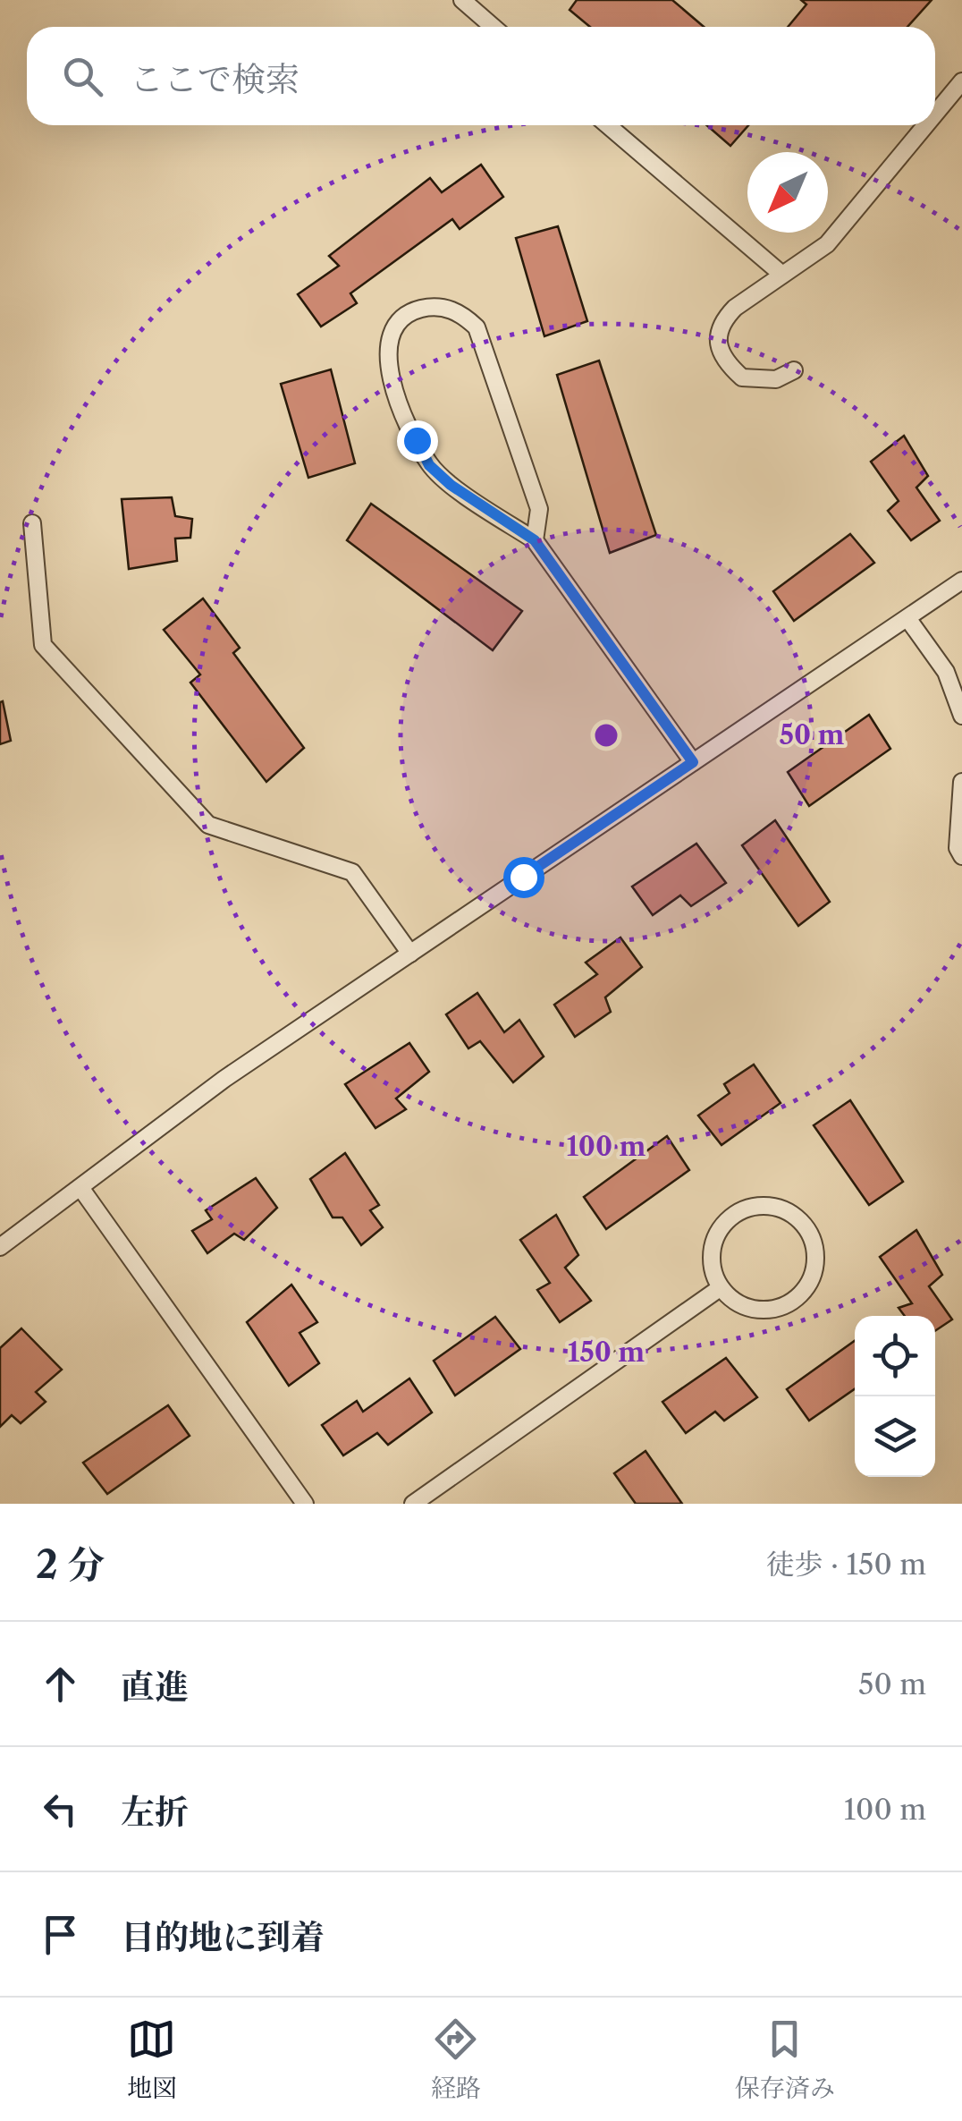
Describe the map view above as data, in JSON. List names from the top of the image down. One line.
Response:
{"north":"bottom left","page":{"search":"ここで検索","heading":["2 分","徒歩 · 150 m"],"list":[["直進","50 m"],["左折","100 m"],"目的地に到着"],"nav":["地図","経路","保存済み"]},"rings":["50 m","100 m","150 m"]}
